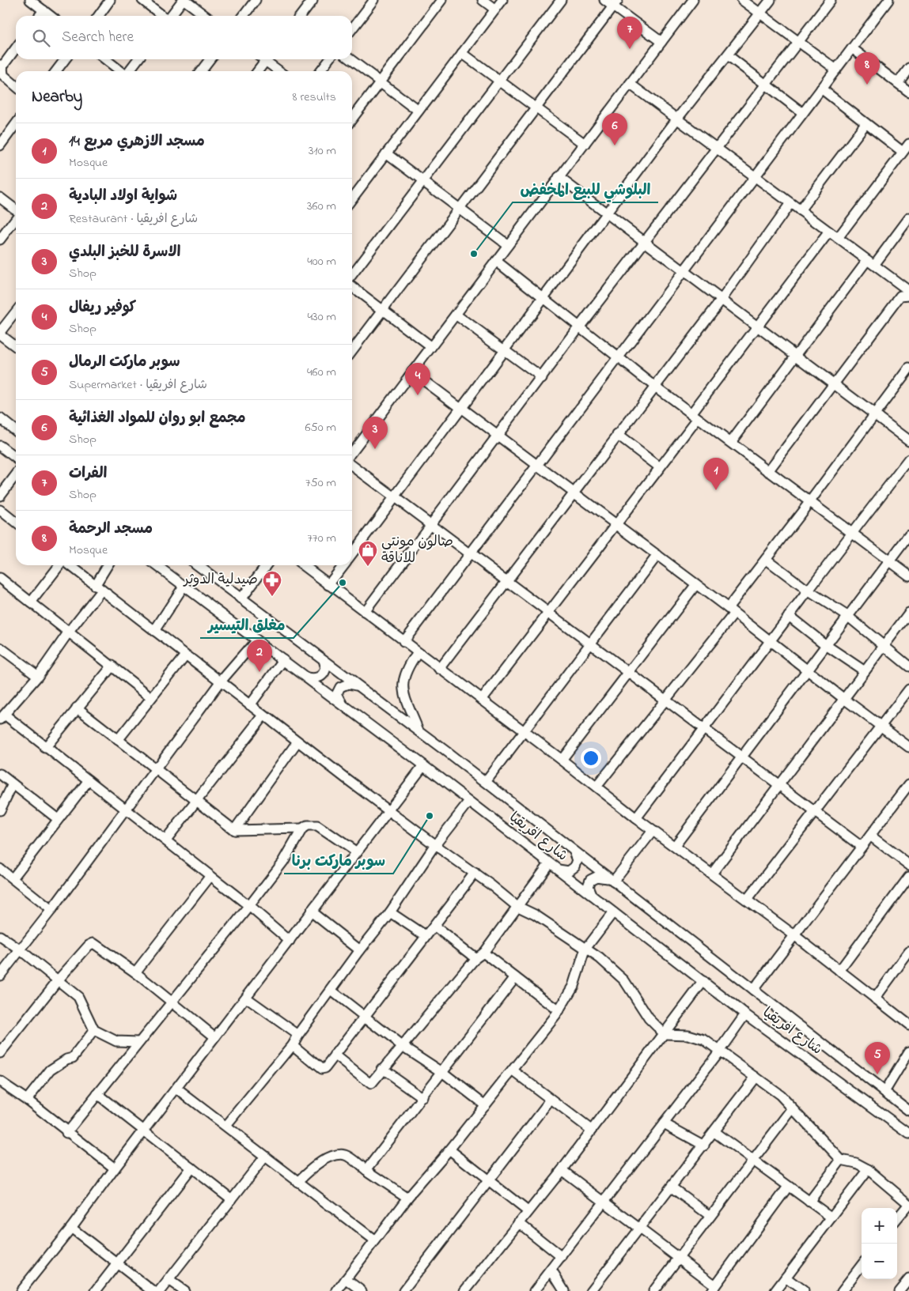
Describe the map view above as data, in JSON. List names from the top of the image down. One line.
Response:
{"streets":{"street":["شارع افريقيا"]},"places":{"other":["البلوشي للبيع المخفض","مغلق التيسير","سوبر ماركت برنا"],"shop":["صالون مونتي للاناقة"],"pharmacy":["صيدلية الدوثر"]},"page":{"search":"Search here","pins":["7","8","6","4","3","1","2","5"],"heading":["Nearby","8 results"],"list":[{"mark":"1","name":"مسجد الازهري مربع 14","note":"Mosque","value":"310 m"},{"mark":"2","name":"شواية اولاد البادية","note":"Restaurant · شارع افريقيا","value":"360 m"},{"mark":"3","name":"الاسرة للخبز البلدي","note":"Shop","value":"400 m"},{"mark":"4","name":"كوفير ريفال","note":"Shop","value":"430 m"},{"mark":"5","name":"سوبر ماركت الرمال","note":"Supermarket · شارع افريقيا","value":"460 m"},{"mark":"6","name":"مجمع ابو روان للمواد الغذائية","note":"Shop","value":"650 m"},{"mark":"7","name":"الفرات","note":"Shop","value":"750 m"},{"mark":"8","name":"مسجد الرحمة","note":"Mosque","value":"770 m"}],"map_buttons":["+","−"]}}
